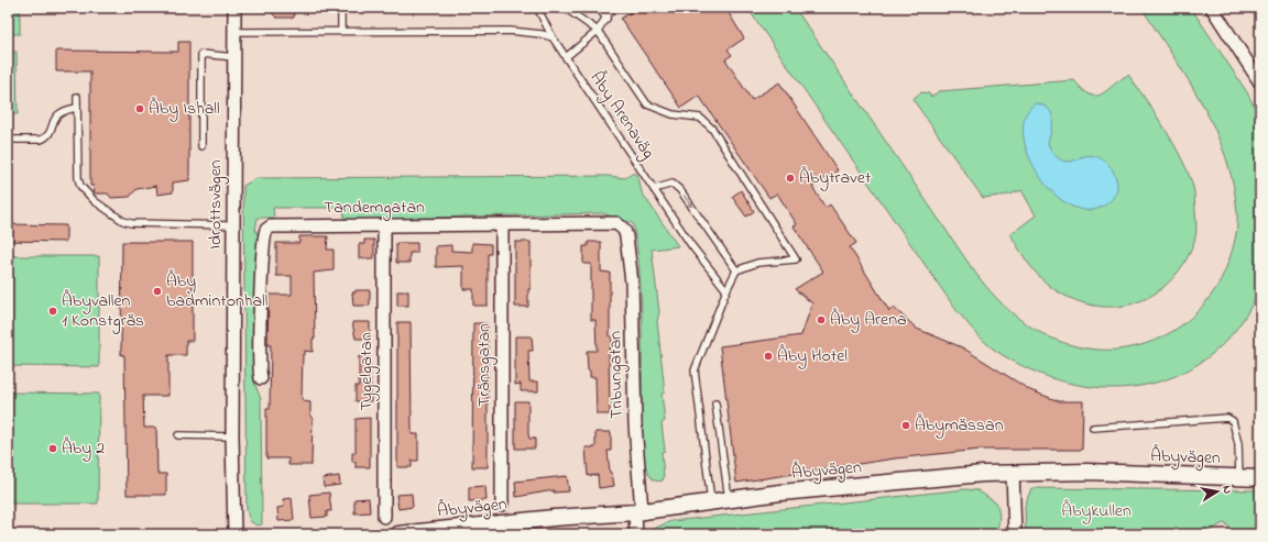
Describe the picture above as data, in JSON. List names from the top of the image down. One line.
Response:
{"streets":{"street":["Idrottsvägen","Tandemgatan","Tränsgatan","Tygelgatan","Tribungatan","Åbyvägen"],"lane":["Åby Arenaväg"]},"crossings":[["Tandemgatan","Tränsgatan"],["Tandemgatan","Tygelgatan"],["Tandemgatan","Tribungatan"],["Tribungatan","Åbyvägen"]],"parks":["Åbykullen"],"places":["Åby Ishall","Åbytravet","Åby badmintonhall","Åbyvallen 1 Konstgräs","Åby Arena","Åby Hotel","Åbymässan","Åby 2"],"north":"right"}
